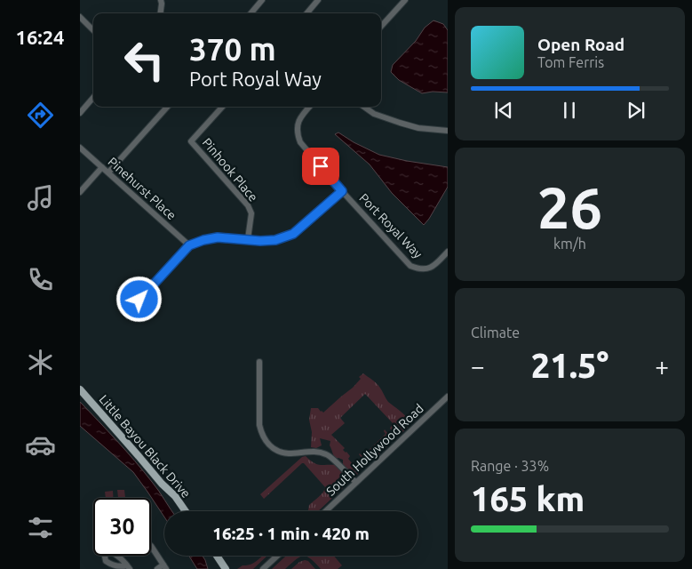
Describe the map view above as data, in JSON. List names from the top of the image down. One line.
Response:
{"streets":{"main road":["Little Bayou Black Drive"],"street":["Pinhook Place","Pinehurst Place","Port Royal Way","South Hollywood Road"]},"page":{"tabs":"16:24","turn":["370 m","Port Royal Way"],"song":["Open Road","Tom Ferris"],"tile":[["26","km/h"],"Climate",["Range · 33%","165 km"]],"heat":["−","21.5°","+"],"limit":"30","trip":"16:25 · 1 min · 420 m"}}
